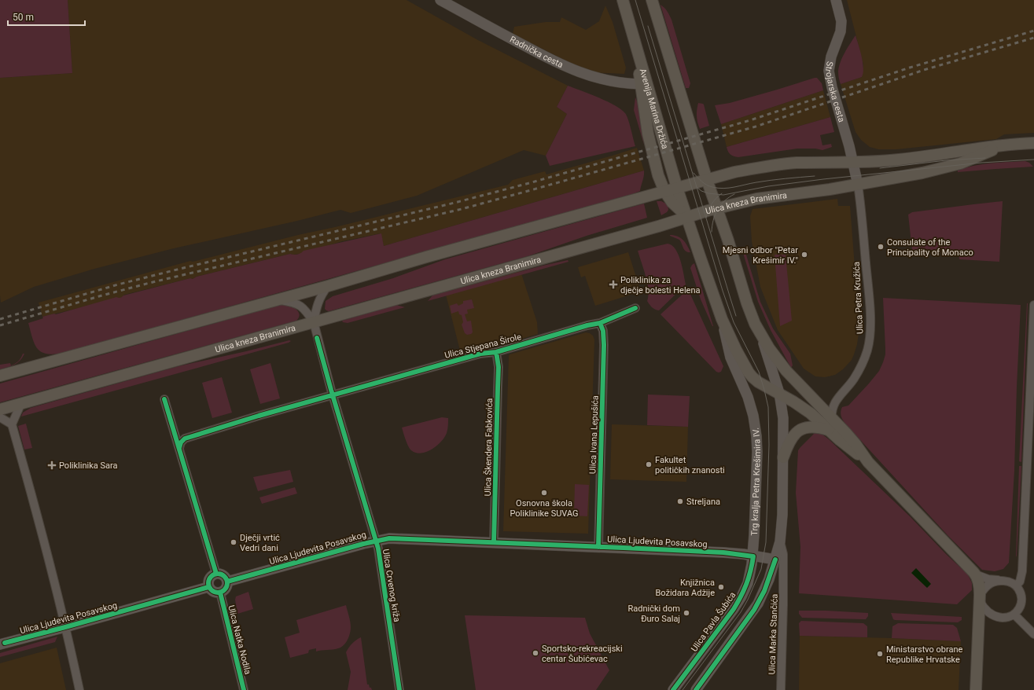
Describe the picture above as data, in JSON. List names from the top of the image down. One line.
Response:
{"streets":{"main road":["Avenija Marina Držića","Ulica kneza Branimira","Trg kralja Petra Krešimira IV."],"street":["Radnička cesta","Strojarska cesta","Ulica Petra Kružića","Ulica Stjepana Širole","Ulica Ivana Lepušića","Ulica Škendera Fabkovića","Ulica Ljudevita Posavskog","Ulica Crvenog križa","Ulica Pavla Šubića","Ulica Marka Stančića","Ulica Natka Nodila"]},"crossings":[["Strojarska cesta","Ulica kneza Branimira"],["Strojarska cesta","Ulica Petra Kružića"],["Avenija Marina Držića","Ulica kneza Branimira"],["Avenija Marina Držića","Trg kralja Petra Krešimira IV."],["Ulica kneza Branimira","Ulica Petra Kružića"],["Ulica kneza Branimira","Trg kralja Petra Krešimira IV."],["Ulica kneza Branimira","Ulica Crvenog križa"],["Ulica Petra Kružića","Trg kralja Petra Krešimira IV."],["Ulica Stjepana Širole","Ulica Ivana Lepušića"],["Ulica Stjepana Širole","Ulica Škendera Fabkovića"],["Ulica Stjepana Širole","Ulica Crvenog križa"],["Ulica Ivana Lepušića","Ulica Ljudevita Posavskog"],["Ulica Škendera Fabkovića","Ulica Ljudevita Posavskog"],["Trg kralja Petra Krešimira IV.","Ulica Ljudevita Posavskog"],["Trg kralja Petra Krešimira IV.","Ulica Pavla Šubića"],["Trg kralja Petra Krešimira IV.","Ulica Marka Stančića"],["Ulica Ljudevita Posavskog","Ulica Crvenog križa"],["Ulica Ljudevita Posavskog","Ulica Pavla Šubića"],["Ulica Ljudevita Posavskog","Ulica Natka Nodila"]],"places":{"other":["Consulate of the Principality of Monaco","Mjesni odbor \"Petar Krešimir IV.\"","Fakultet političkih znanosti","Osnovna škola Poliklinike SUVAG","Streljana","Dječji vrtić Vedri dani","Knjižnica Božidara Adžije","Radnički dom Đuro Salaj","Sportsko-rekreacijski centar Šubićevac","Ministarstvo obrane Republike Hrvatske"],"health":["Poliklinika za dječje bolesti Helena","Poliklinika Sara"]},"scale_bar":"50 m"}
